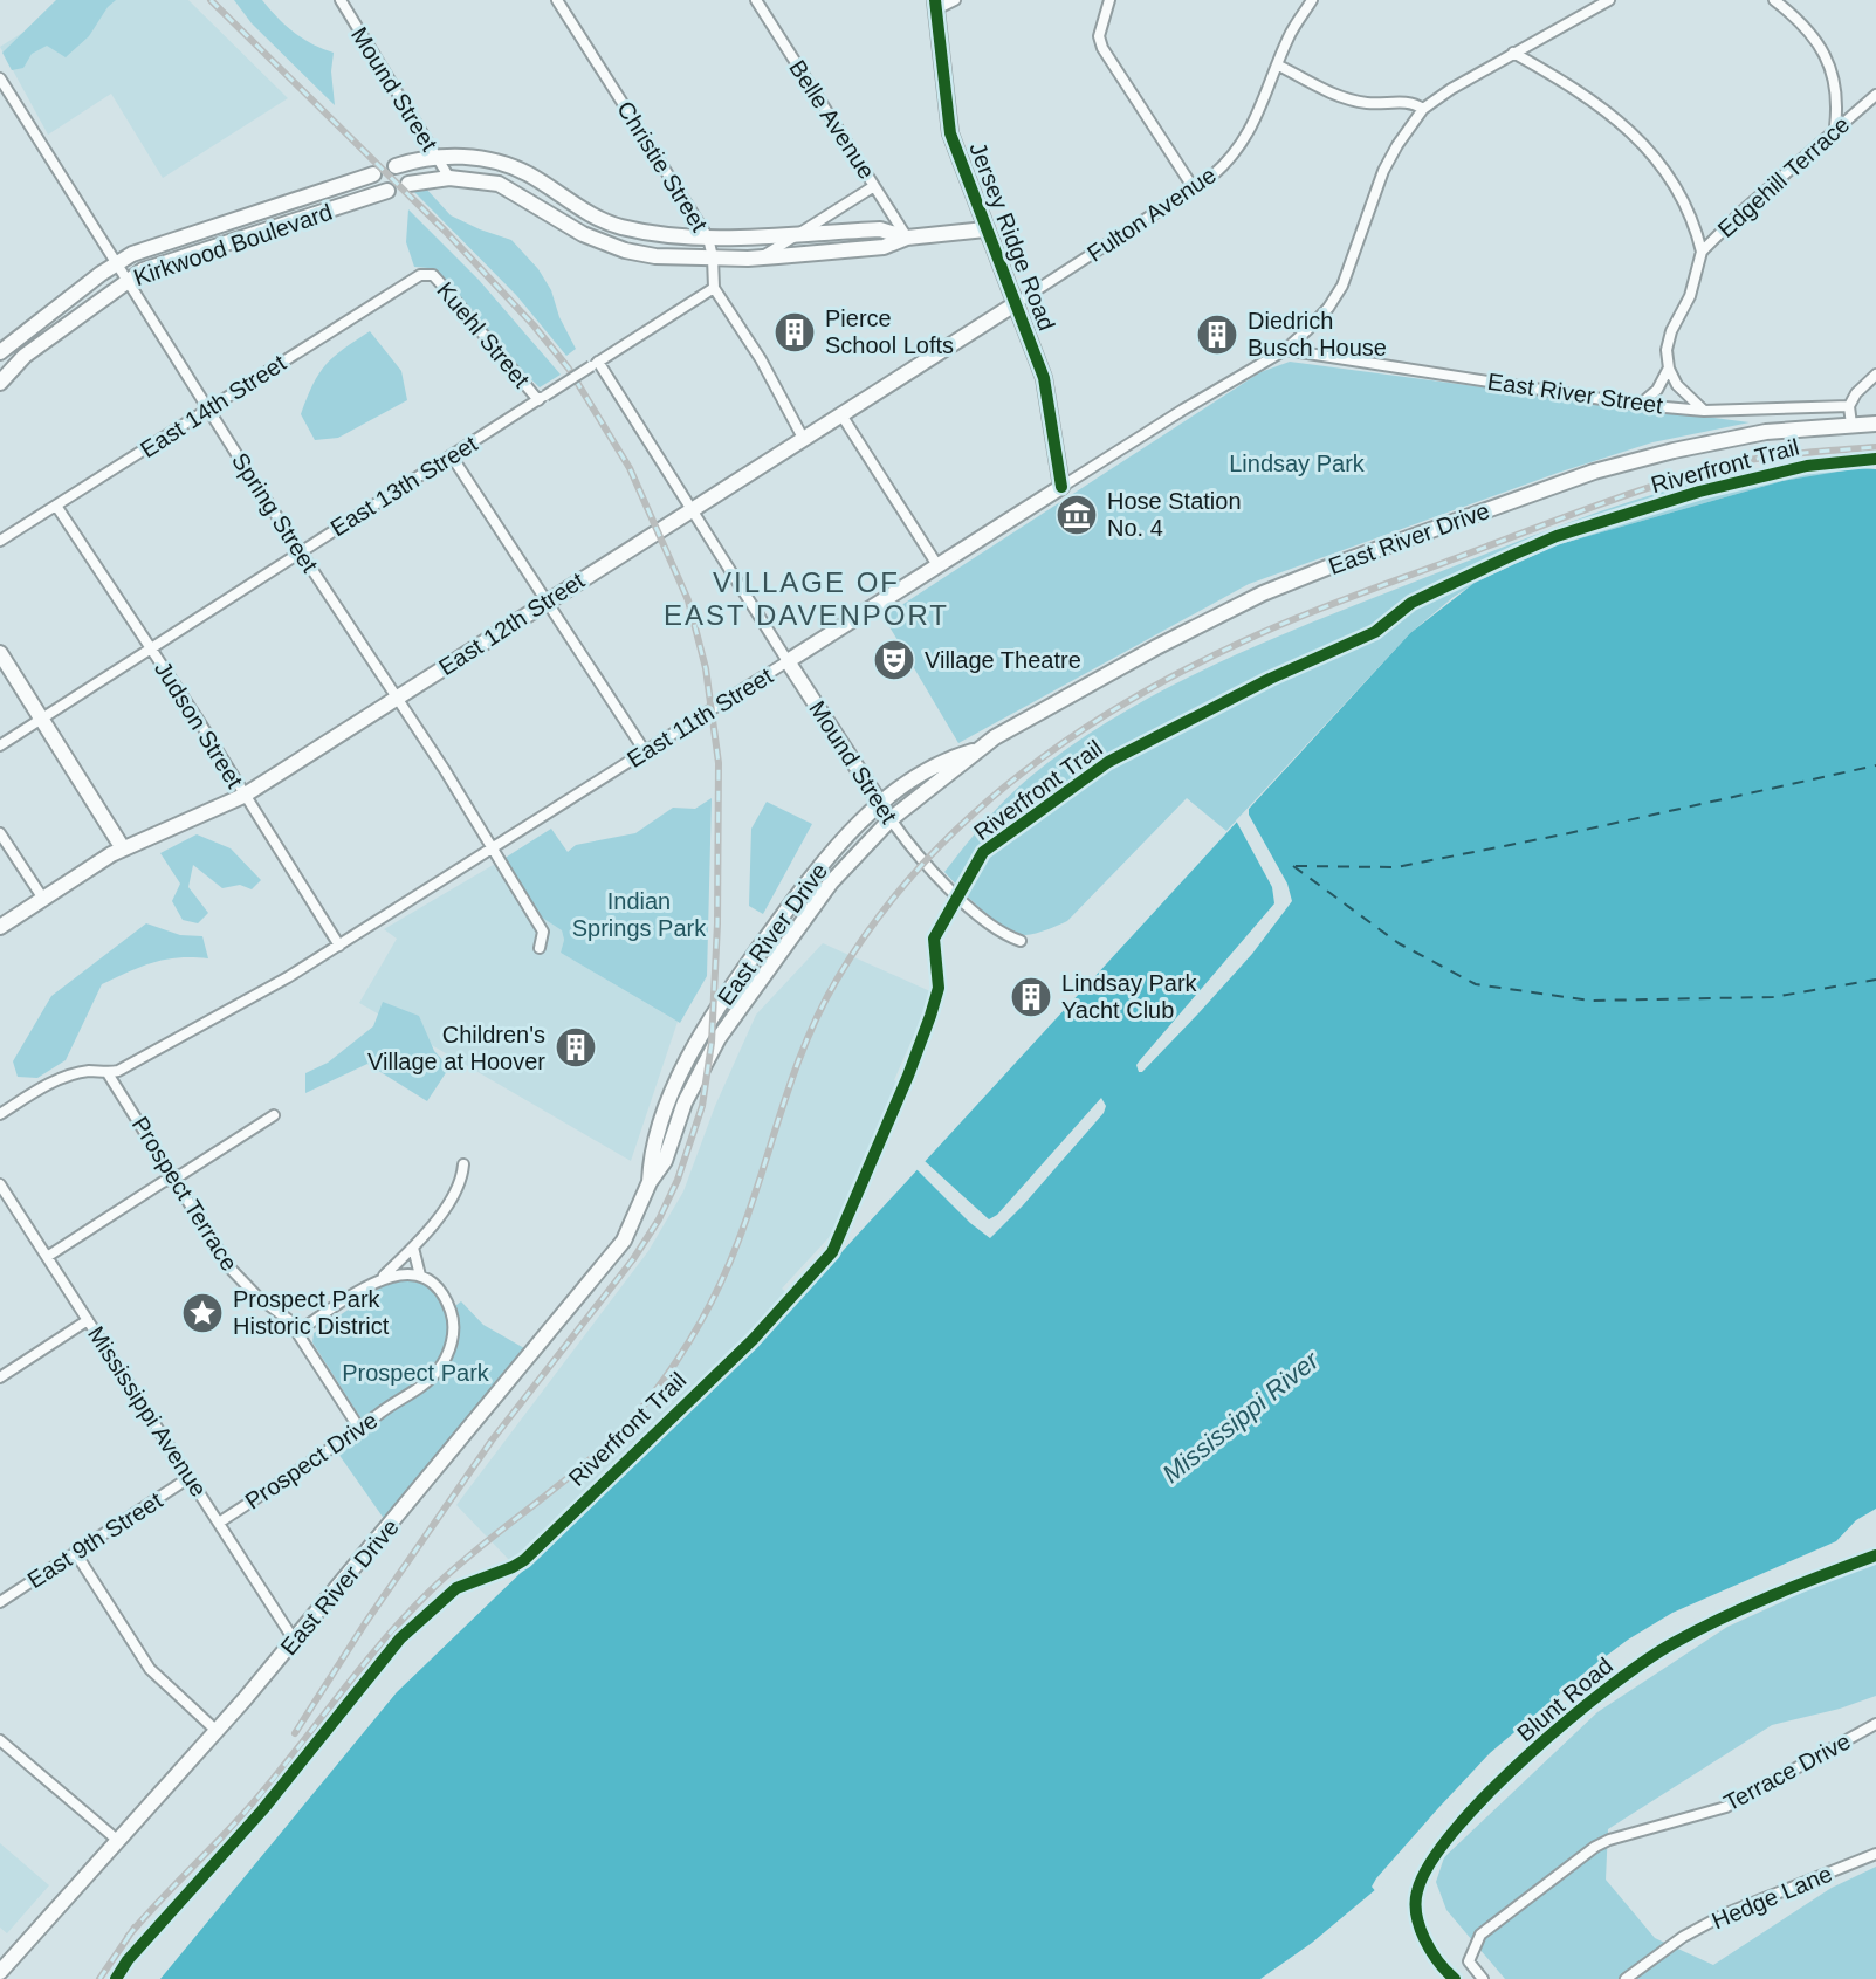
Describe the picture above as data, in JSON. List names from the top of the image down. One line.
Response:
{"streets":{"street":["Mound Street","Belle Avenue","Christie Street","Edgehill Terrace","Fulton Avenue","Jersey Ridge Road","Kirkwood Boulevard","Kuehl Street","East River Street","East 14th Street","East 13th Street","Spring Street","East River Drive","East 12th Street","East 11th Street","Judson Street","Prospect Terrace","Mississippi Avenue","Prospect Drive","East 9th Street","Terrace Drive","Hedge Lane"],"cycle path":["Riverfront Trail","Blunt Road"]},"crossings":[["Mound Street","East 13th Street"],["Mound Street","East River Drive"],["Mound Street","East 12th Street"],["Mound Street","East 11th Street"],["Christie Street","East 13th Street"],["Edgehill Terrace","East River Street"],["Fulton Avenue","Jersey Ridge Road"],["Fulton Avenue","East 12th Street"],["Jersey Ridge Road","East 12th Street"],["Jersey Ridge Road","East 11th Street"],["Kirkwood Boulevard","Spring Street"],["Kuehl Street","East 14th Street"],["Kuehl Street","East 13th Street"],["East River Street","East 11th Street"],["East 14th Street","Spring Street"],["East 14th Street","Judson Street"],["East 13th Street","Spring Street"],["East 13th Street","Judson Street"],["Spring Street","East 12th Street"],["Spring Street","East 11th Street"],["East River Drive","Mississippi Avenue"],["East 12th Street","Judson Street"],["East 11th Street","Judson Street"],["East 11th Street","Prospect Terrace"],["Prospect Terrace","Prospect Drive"],["Mississippi Avenue","Prospect Drive"],["Mississippi Avenue","East 9th Street"]],"districts":["VILLAGE OF EAST DAVENPORT"],"water":["Mississippi River"],"parks":["Lindsay Park","Indian Springs Park","Prospect Park"],"places":{"building":["Pierce School Lofts","Diedrich Busch House","Lindsay Park Yacht Club","Children's Village at Hoover"],"museum":["Hose Station No. 4"],"theatre":["Village Theatre"],"place":["Prospect Park Historic District"]}}
